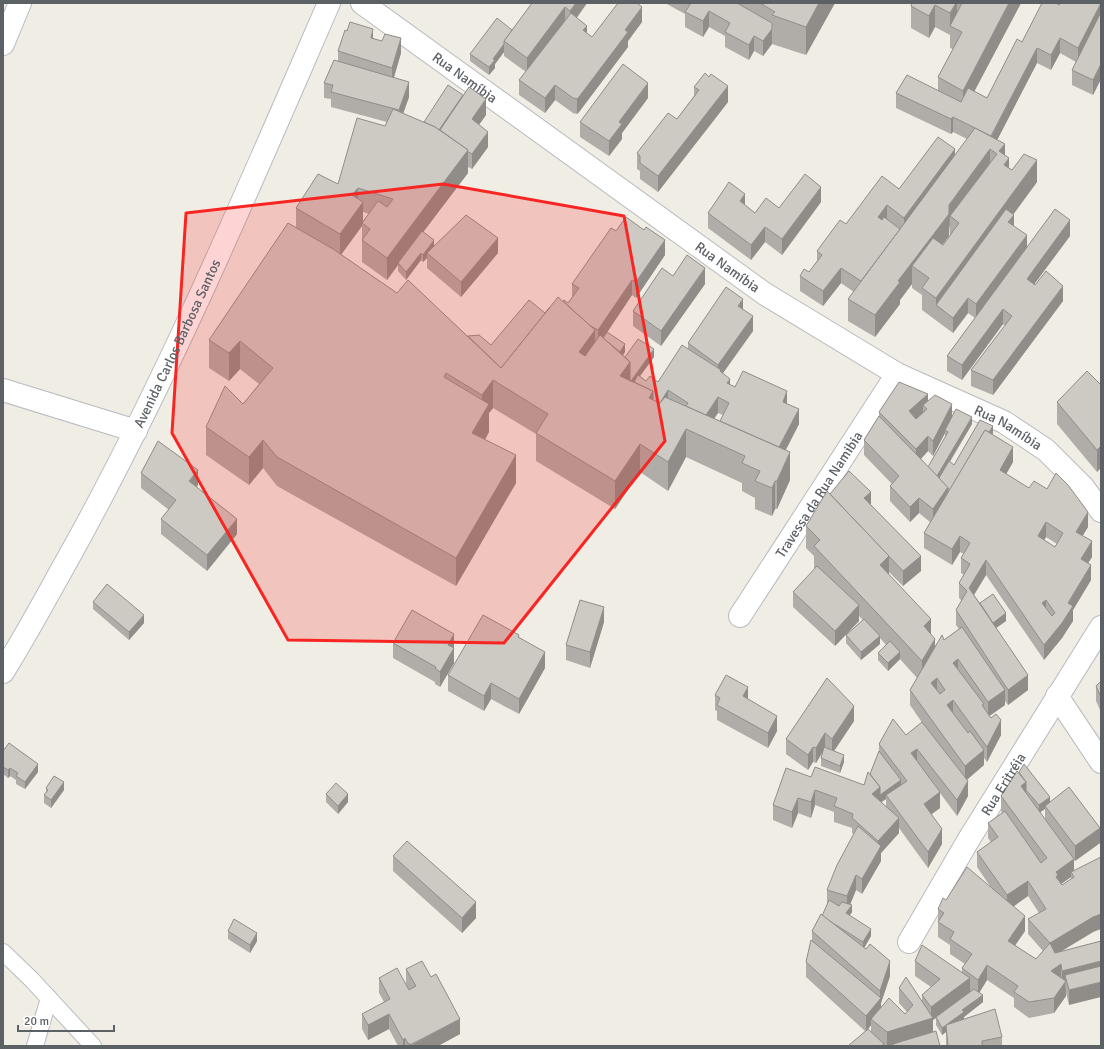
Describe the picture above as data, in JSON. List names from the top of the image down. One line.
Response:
{"streets":{"street":["Rua Namíbia","Avenida Carlos Barbosa Santos","Travessa da Rua Namibia","Rua Eritréia"]},"crossings":[["Rua Namíbia","Travessa da Rua Namibia"]],"scale_bar":"20 m"}
